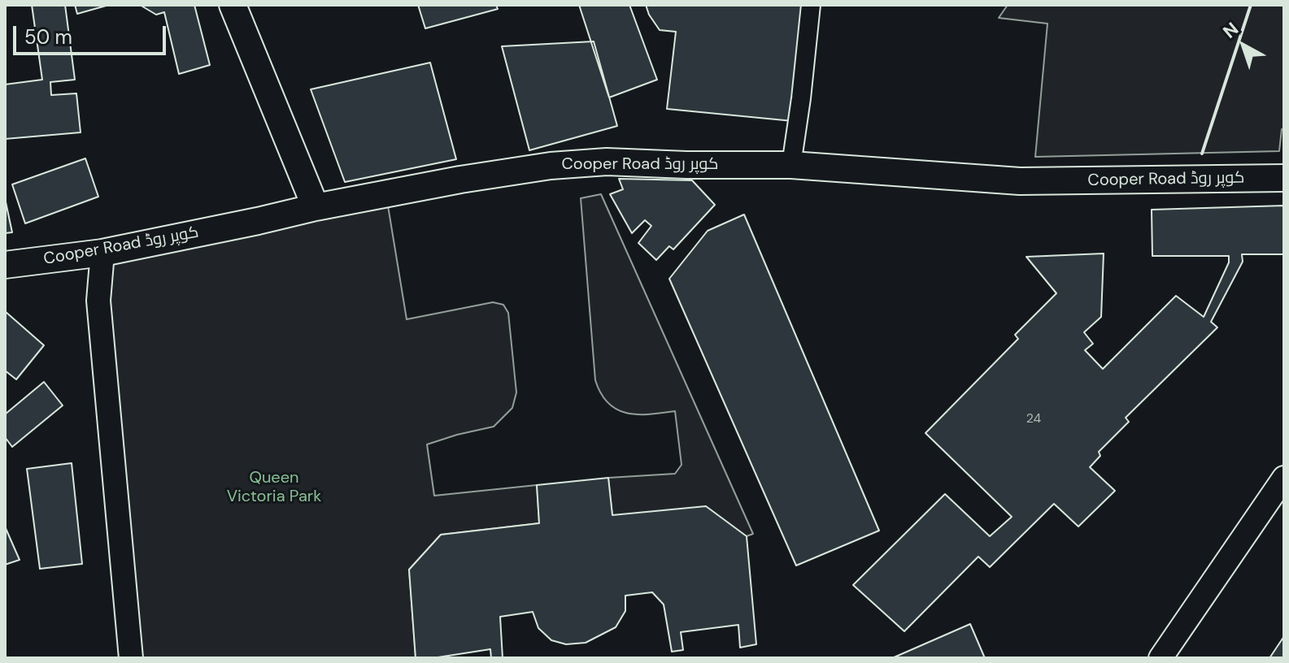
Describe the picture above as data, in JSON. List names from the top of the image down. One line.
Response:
{"streets":{"main road":["Cooper Road کوپر روڈ"]},"parks":["Queen Victoria Park"],"house_numbers":["24"],"scale_bar":"50 m","north":"top left"}
